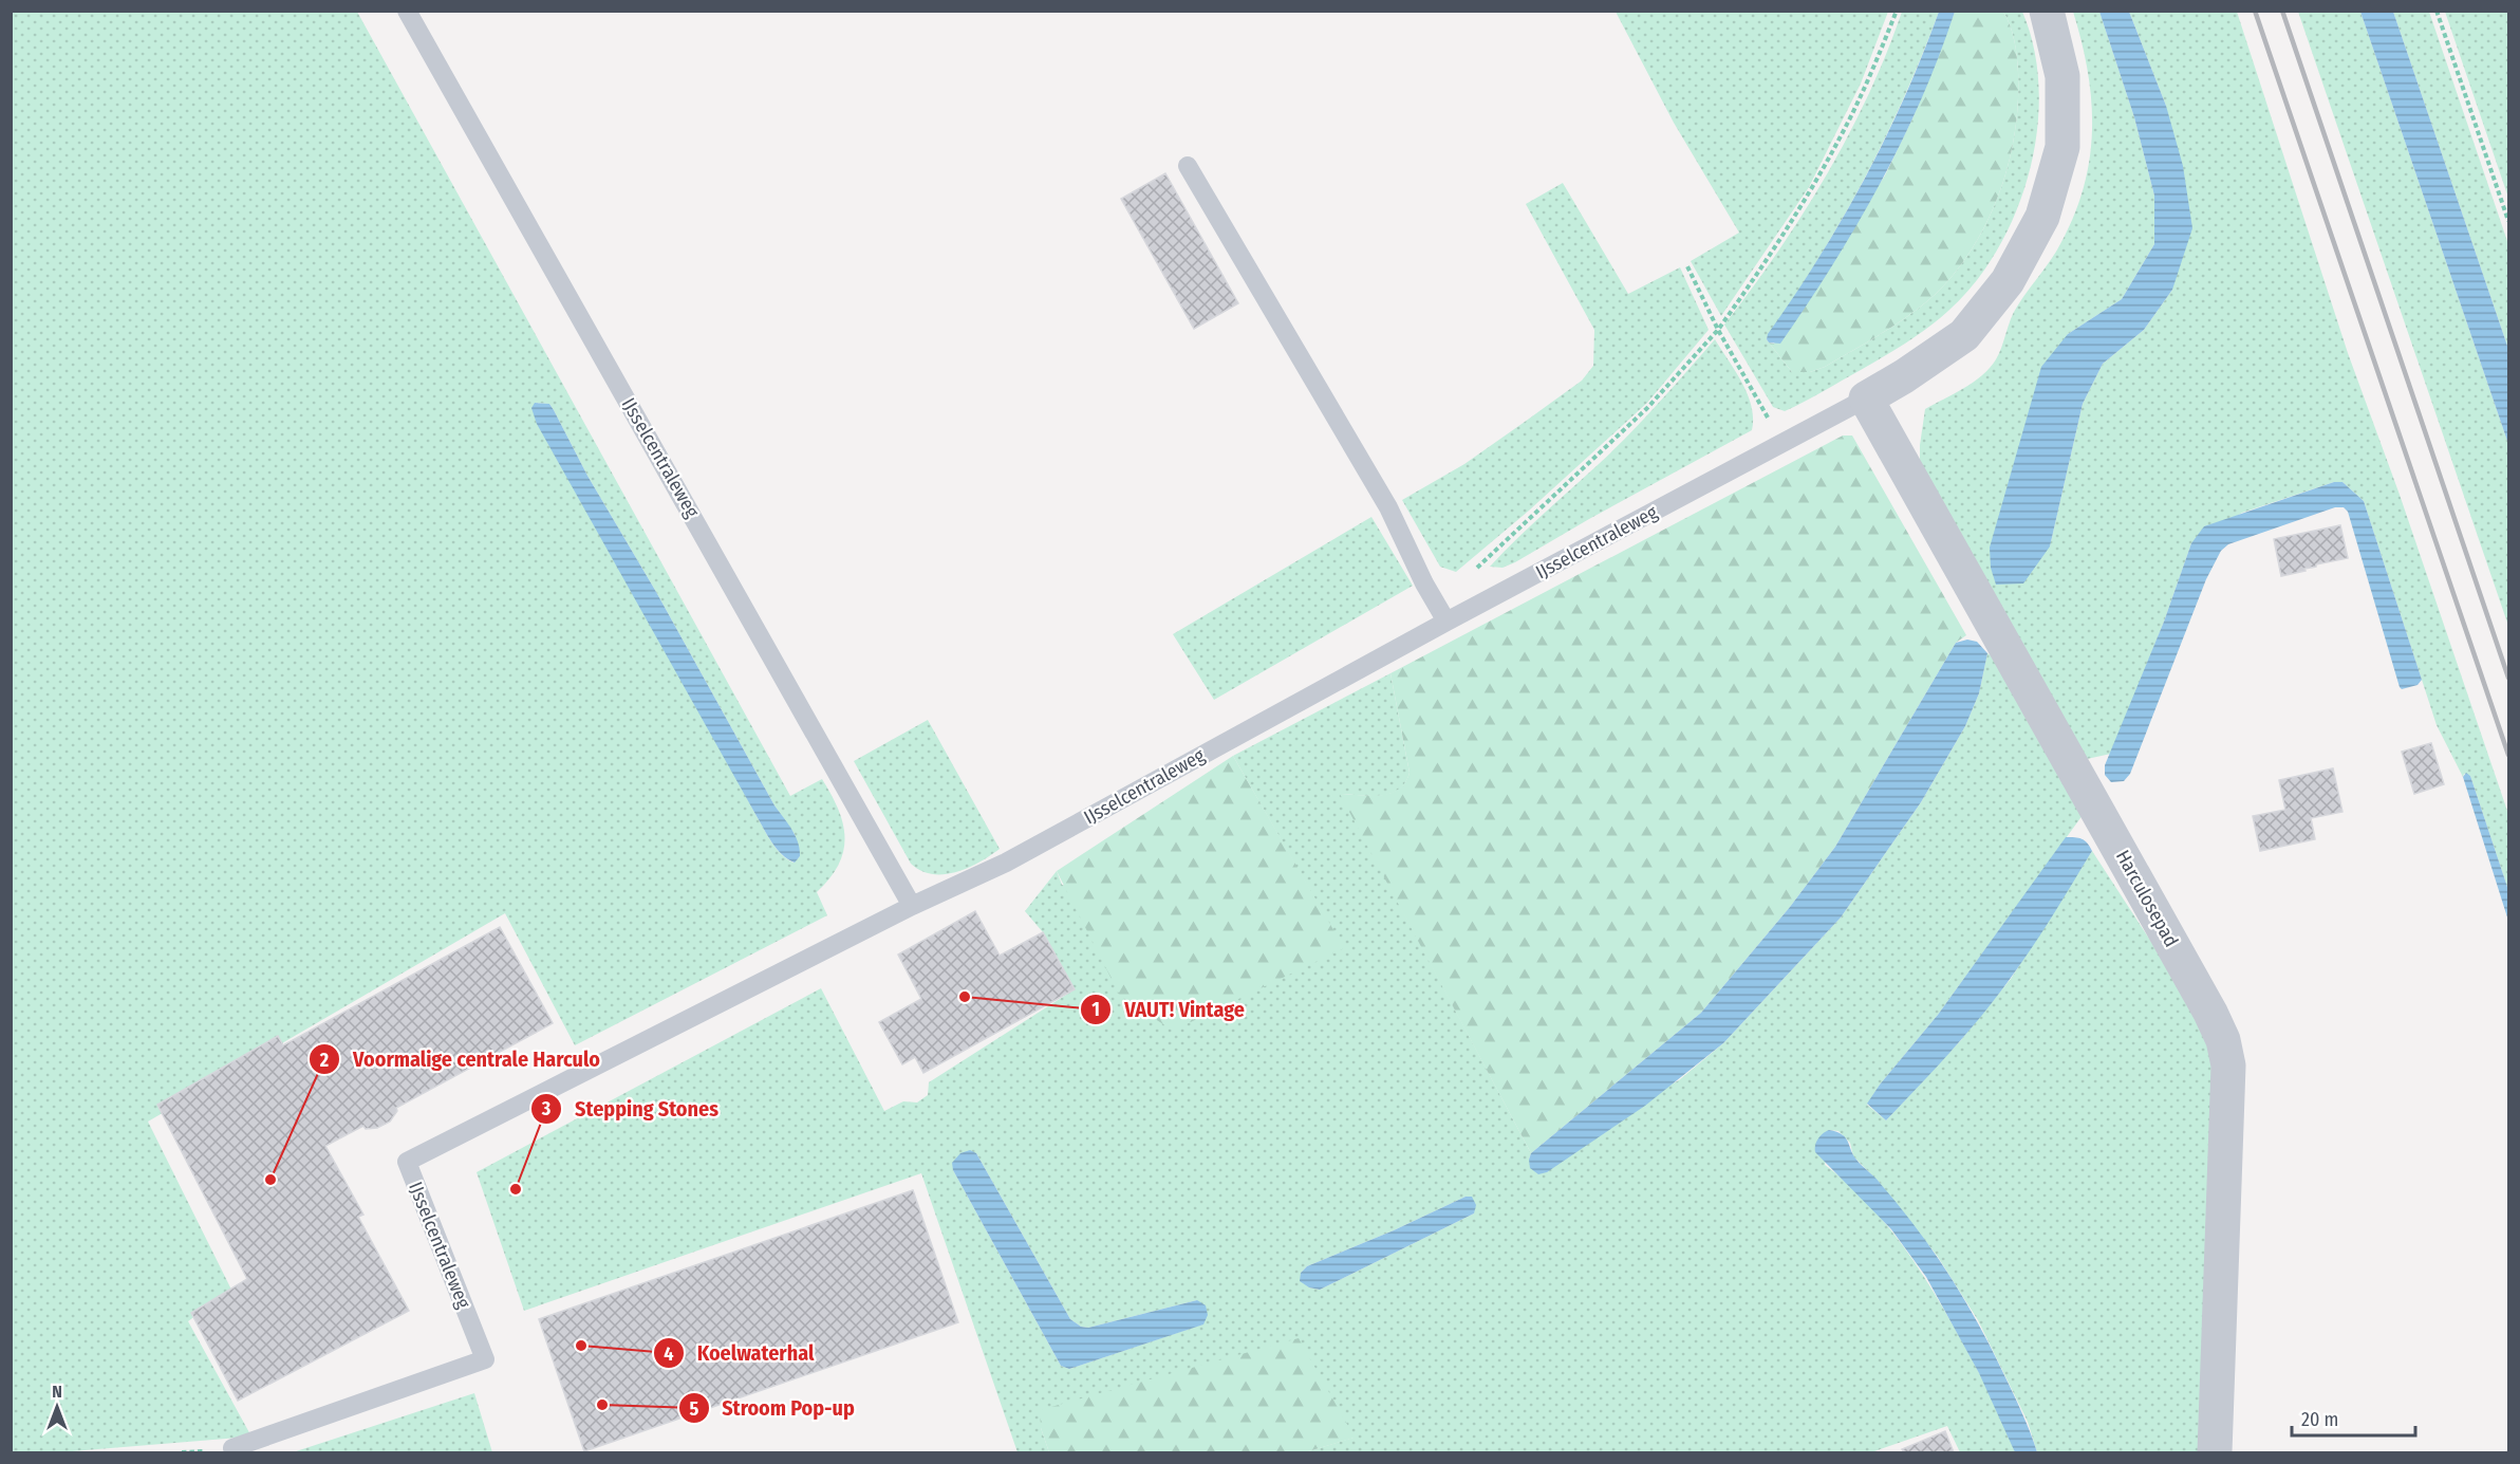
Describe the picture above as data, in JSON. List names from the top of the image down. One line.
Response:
{"streets":{"street":["IJsselcentraleweg","Harculosepad"]},"crossings":[["IJsselcentraleweg","Harculosepad"]],"places":["VAUT! Vintage","Voormalige centrale Harculo","Stepping Stones","Koelwaterhal","Stroom Pop-up"],"scale_bar":"20 m","north":"top"}
